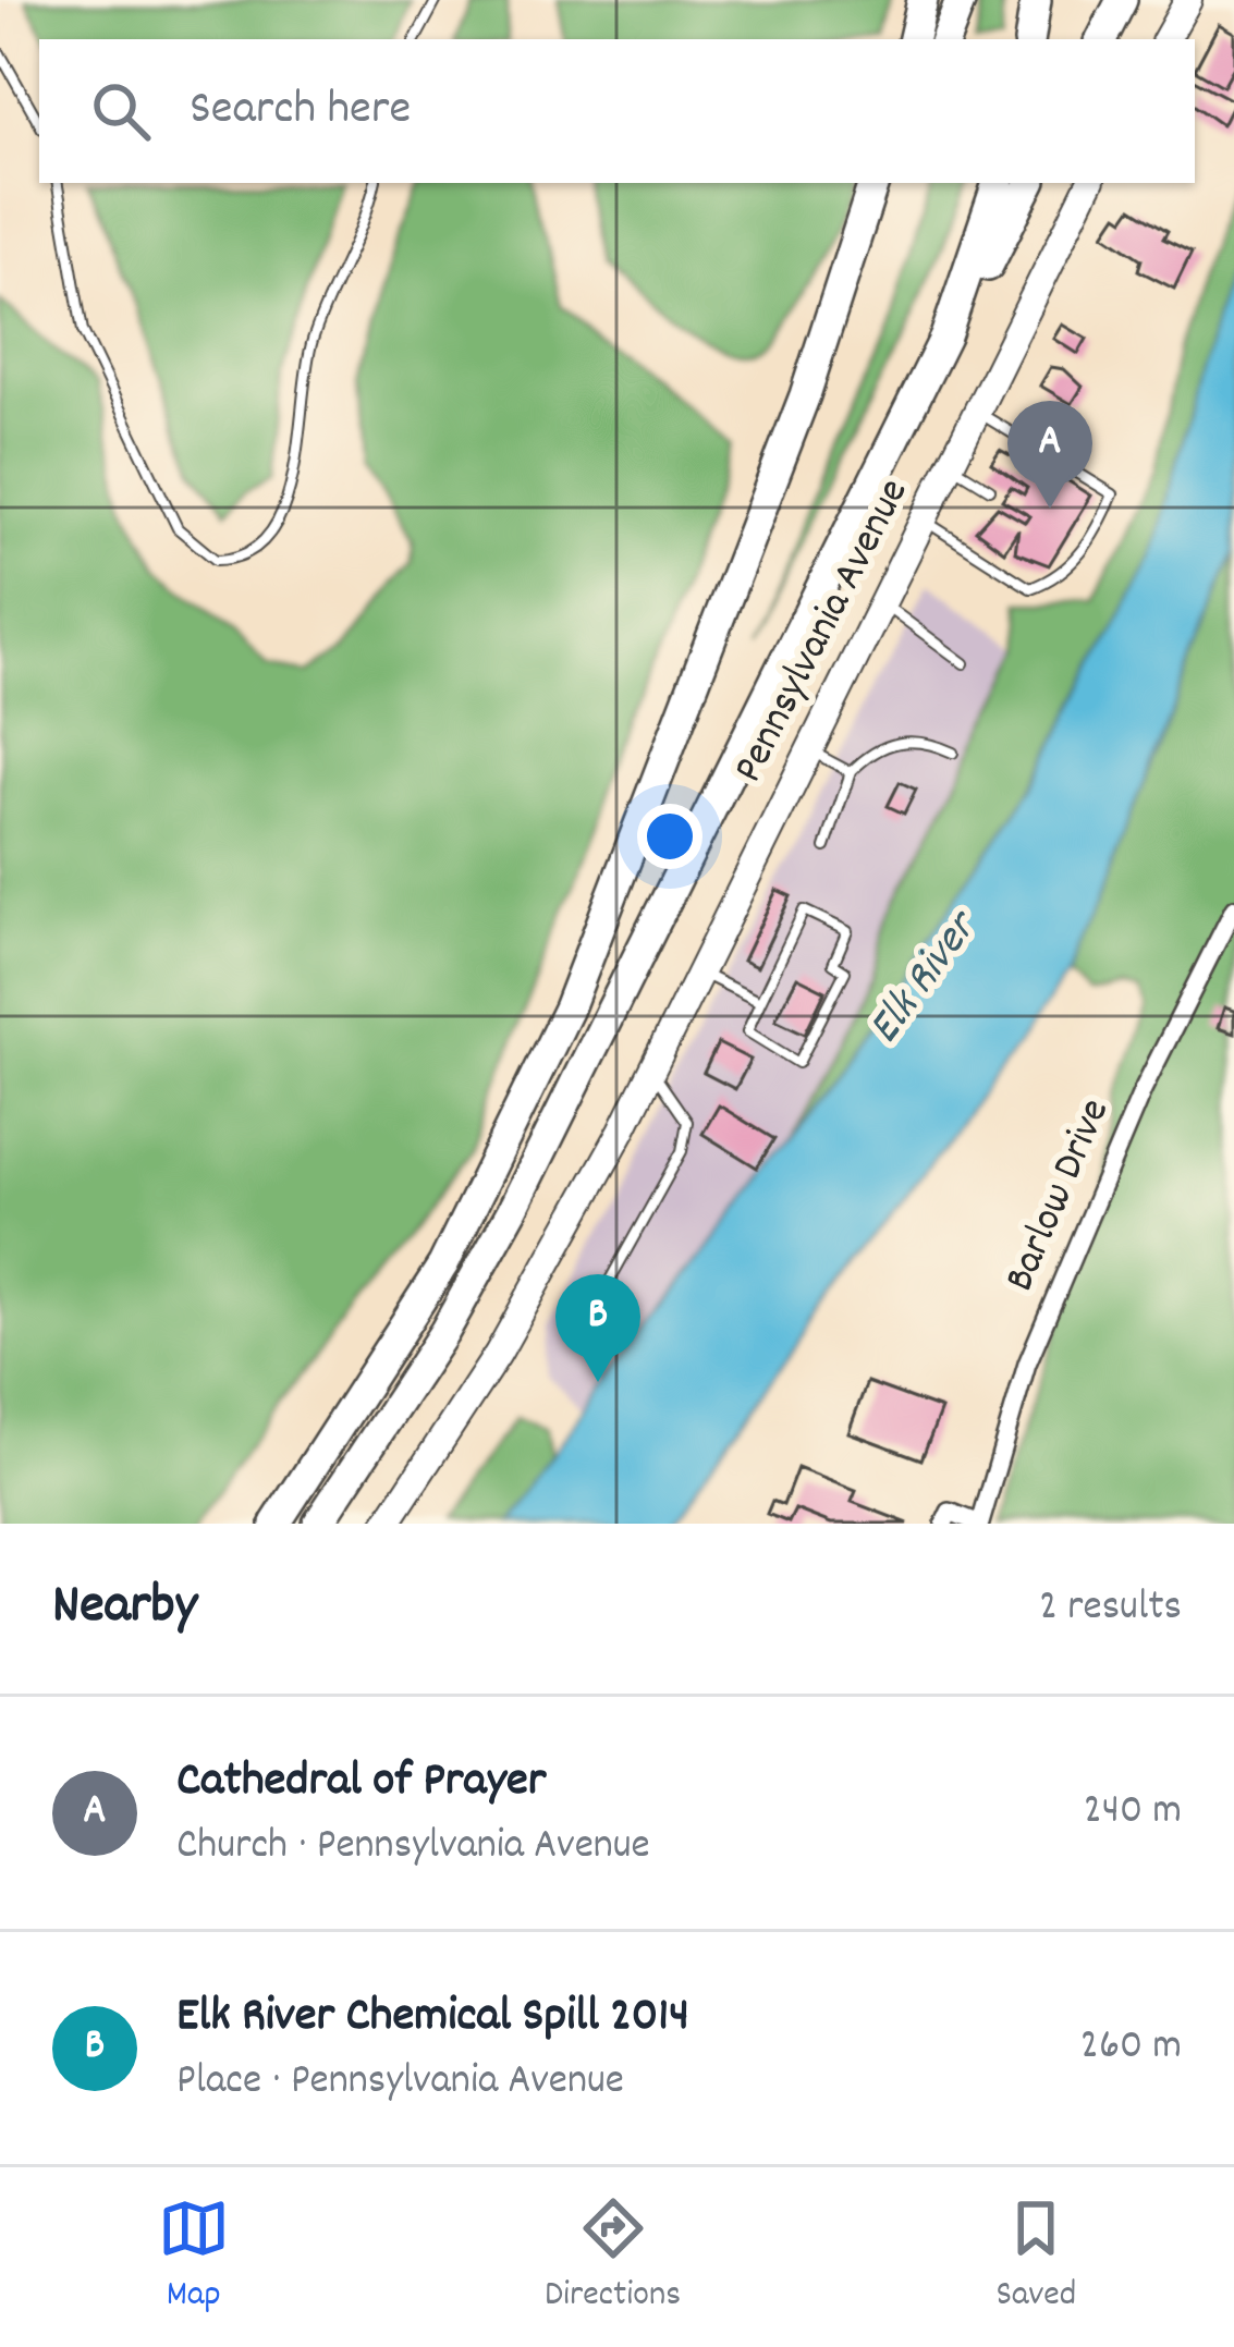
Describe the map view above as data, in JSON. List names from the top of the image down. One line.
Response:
{"streets":{"main road":["Pennsylvania Avenue"],"street":["Barlow Drive"]},"water":["Elk River"],"page":{"search":"Search here","pins":["A","B"],"heading":["Nearby","2 results"],"list":[{"mark":"A","name":"Cathedral of Prayer","note":"Church · Pennsylvania Avenue","value":"240 m"},{"mark":"B","name":"Elk River Chemical Spill 2014","note":"Place · Pennsylvania Avenue","value":"260 m"}],"nav":["Map","Directions","Saved"]}}
